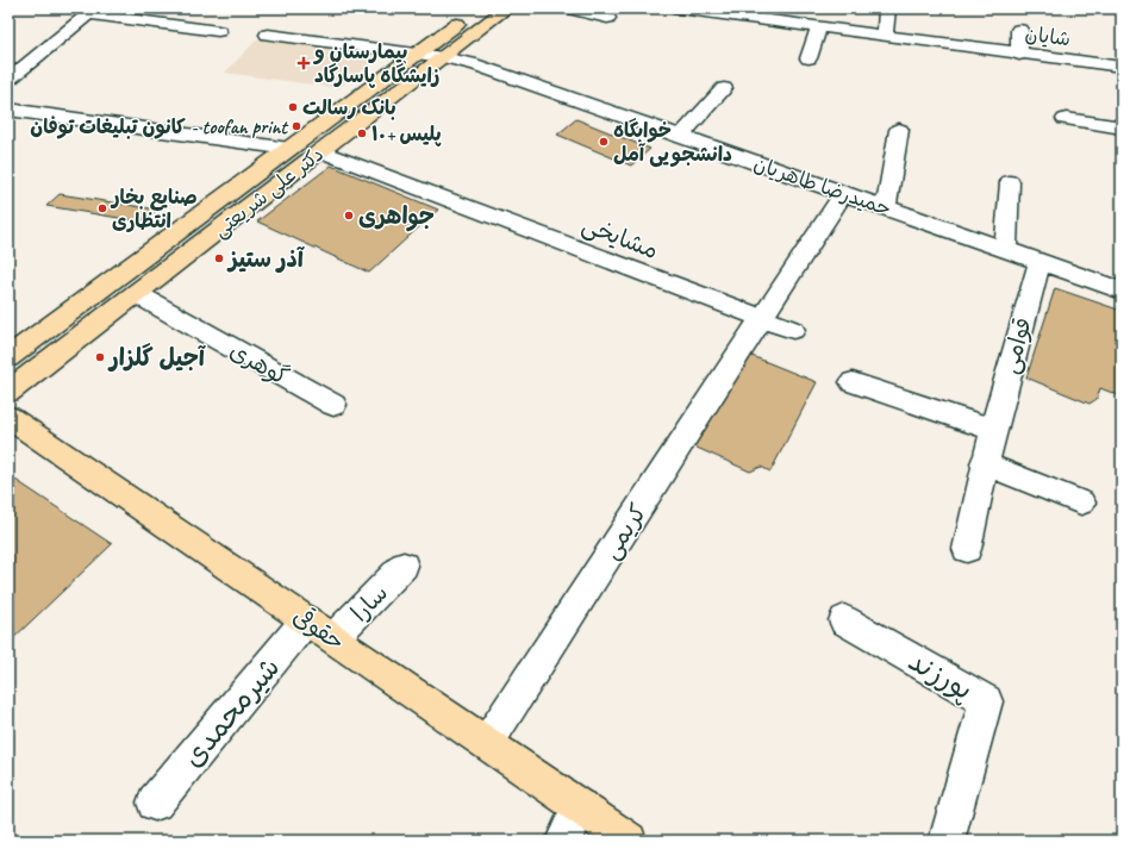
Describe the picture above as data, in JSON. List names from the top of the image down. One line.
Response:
{"streets":{"main road":["دکتر علی شریعتی","حقوقی"],"street":["شایان","حمیدرضا طاهریان","مشایخی","قوامی","گوهری","کریمی","سارا","پورزند","شیرمحمدی"]},"crossings":[["حمیدرضا طاهریان","دکتر علی شریعتی"],["حمیدرضا طاهریان","قوامی"],["دکتر علی شریعتی","مشایخی"],["دکتر علی شریعتی","گوهری"],["مشایخی","کریمی"],["کریمی","حقوقی"],["سارا","حقوقی"],["حقوقی","شیرمحمدی"]],"places":{"health":["بیمارستان و زایشگاه پاسارگاد"],"other":["بانک رسالت","کانون تبلیغات توفان - toofan print","پلیس +۱۰","خوابگاه دانشجویی آمل","صنایع بخار انتظاری","جواهری","آذر ستیز","آجیل گلزار"]}}
